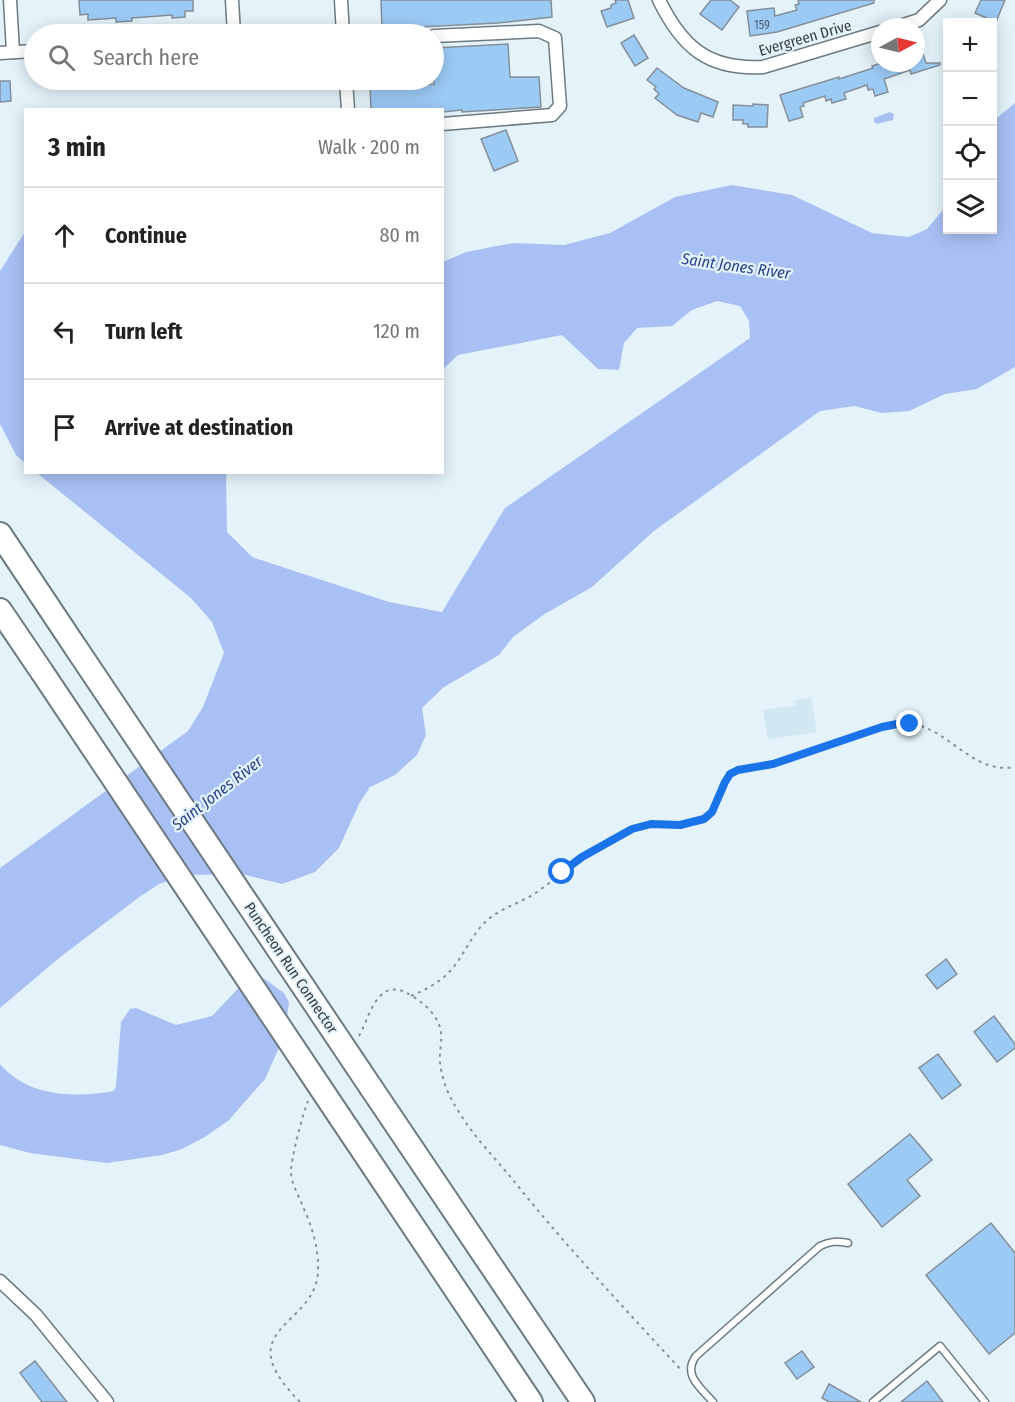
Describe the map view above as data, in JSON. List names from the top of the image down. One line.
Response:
{"streets":{"highway":["Puncheon Run Connector"],"street":["Evergreen Drive"]},"water":["Saint Jones River"],"house_numbers":["159"],"north":"right","page":{"map_buttons":["+","−"],"search":"Search here","heading":["3 min","Walk · 200 m"],"list":[["Continue","80 m"],["Turn left","120 m"],"Arrive at destination"]}}
